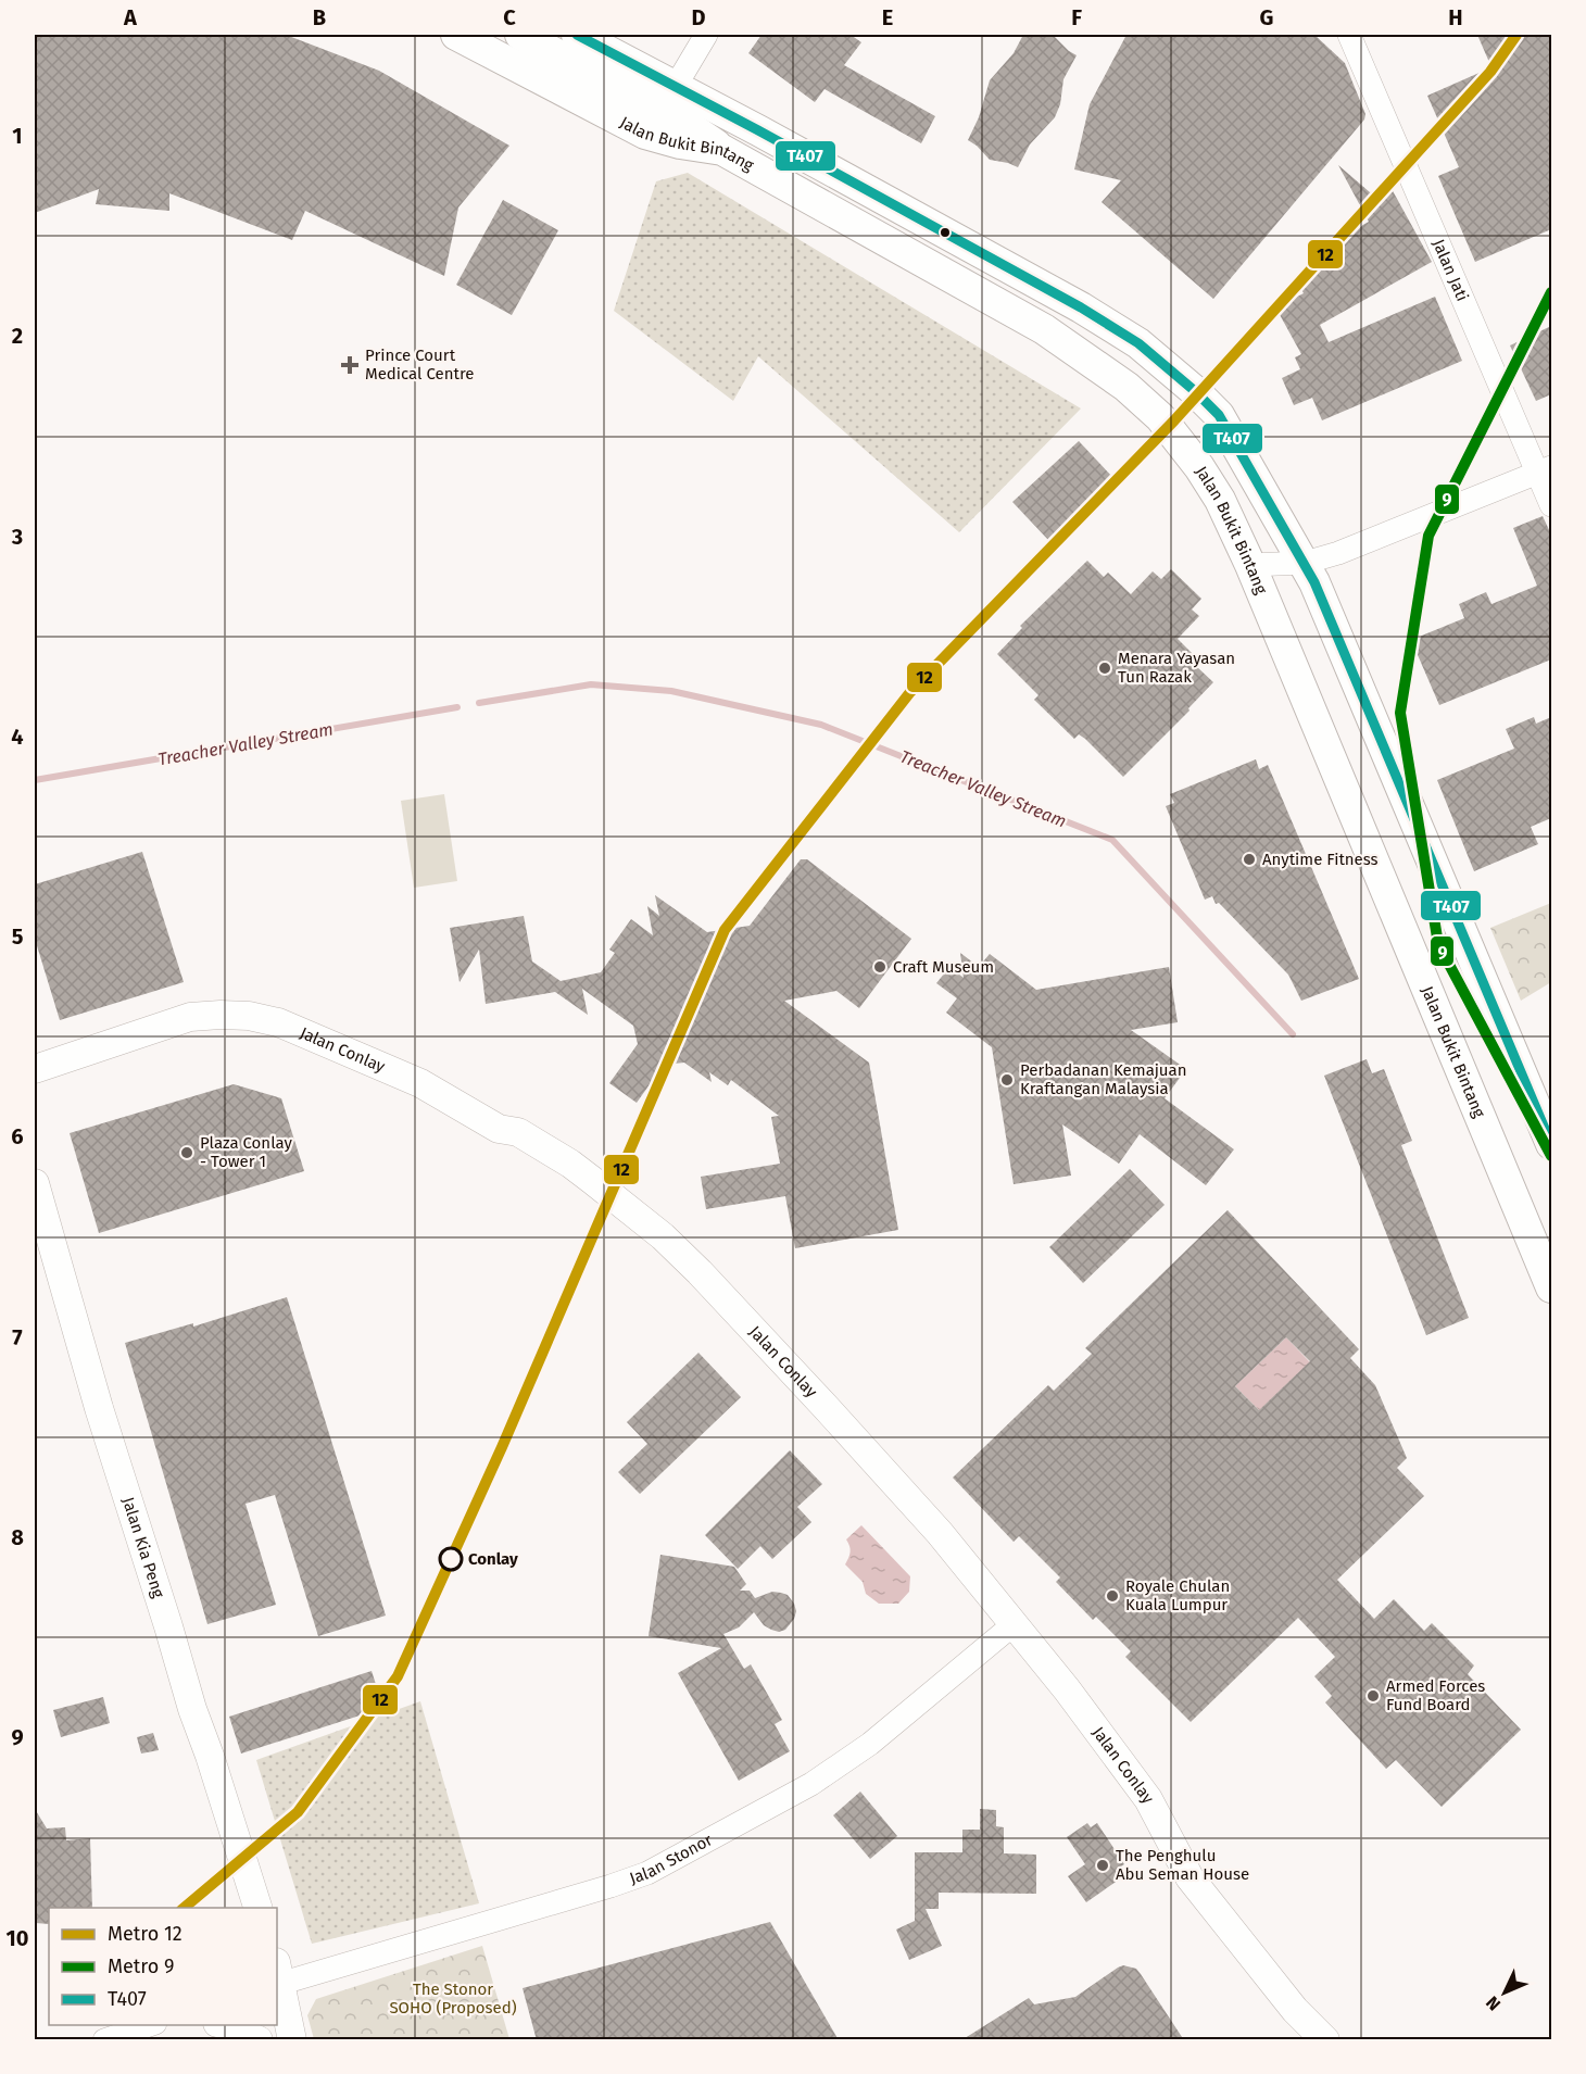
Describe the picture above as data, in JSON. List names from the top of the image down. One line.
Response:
{"streets":{"main road":["Jalan Bukit Bintang"],"street":["Jalan Jati","Jalan Conlay","Jalan Kia Peng","Jalan Stonor"]},"crossings":[["Jalan Conlay","Jalan Stonor"]],"water":["Treacher Valley Stream"],"parks":["The Stonor SOHO (Proposed)"],"places":{"health":["Prince Court Medical Centre"],"other":["Menara Yayasan Tun Razak","Anytime Fitness","Craft Museum","Perbadanan Kemajuan Kraftangan Malaysia","Plaza Conlay - Tower 1","Conlay","Royale Chulan Kuala Lumpur","Armed Forces Fund Board","The Penghulu Abu Seman House"]},"lines":["metro line 12","transit line T407","metro line 9"],"legend":["Metro 12","Metro 9","T407"],"north":"bottom left","grid":{"columns":["A","B","C","D","E","F","G","H"],"rows":["1","2","3","4","5","6","7","8","9","10"]}}
